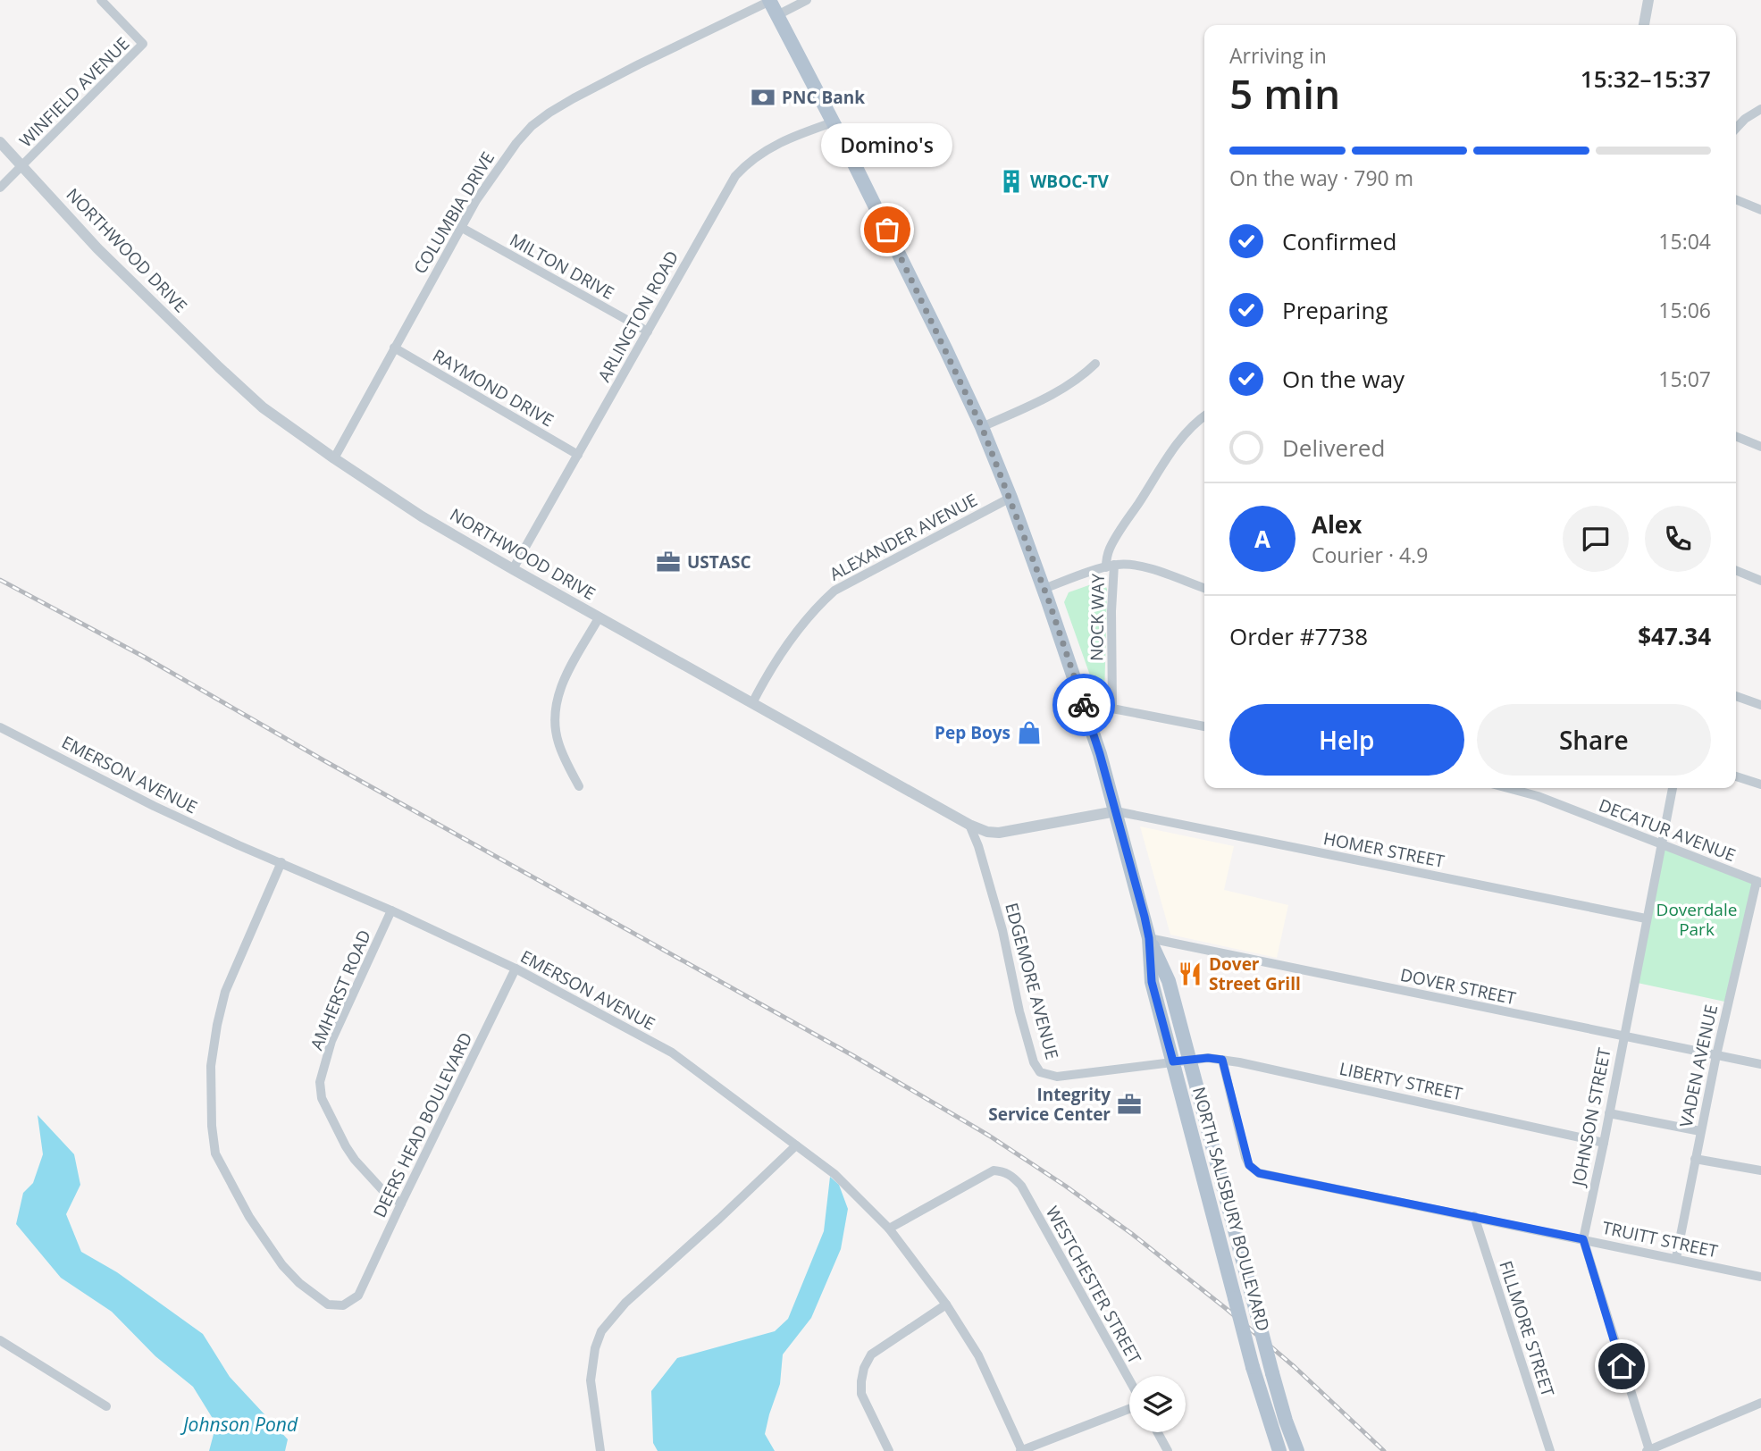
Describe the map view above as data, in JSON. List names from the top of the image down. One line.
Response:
{"streets":{"main road":["NORTH SALISBURY BOULEVARD"],"street":["WINFIELD AVENUE","COLUMBIA DRIVE","NORTHWOOD DRIVE","MILTON DRIVE","ARLINGTON ROAD","RAYMOND DRIVE","ALEXANDER AVENUE","NOCK WAY","EMERSON AVENUE","DECATUR AVENUE","HOMER STREET","EDGEMORE AVENUE","DOVER STREET","AMHERST ROAD","VADEN AVENUE","LIBERTY STREET","JOHNSON STREET","DEERS HEAD BOULEVARD","TRUITT STREET","WESTCHESTER STREET","FILLMORE STREET"]},"crossings":[["WINFIELD AVENUE","NORTHWOOD DRIVE"],["COLUMBIA DRIVE","NORTHWOOD DRIVE"],["COLUMBIA DRIVE","MILTON DRIVE"],["COLUMBIA DRIVE","RAYMOND DRIVE"],["COLUMBIA DRIVE","NORTH SALISBURY BOULEVARD"],["NORTHWOOD DRIVE","ARLINGTON ROAD"],["NORTHWOOD DRIVE","ALEXANDER AVENUE"],["NORTHWOOD DRIVE","HOMER STREET"],["NORTHWOOD DRIVE","EDGEMORE AVENUE"],["NORTHWOOD DRIVE","NORTH SALISBURY BOULEVARD"],["MILTON DRIVE","ARLINGTON ROAD"],["ARLINGTON ROAD","RAYMOND DRIVE"],["ARLINGTON ROAD","NORTH SALISBURY BOULEVARD"],["ALEXANDER AVENUE","NORTH SALISBURY BOULEVARD"],["EMERSON AVENUE","AMHERST ROAD"],["EMERSON AVENUE","DEERS HEAD BOULEVARD"],["EMERSON AVENUE","WESTCHESTER STREET"],["DECATUR AVENUE","VADEN AVENUE"],["DECATUR AVENUE","JOHNSON STREET"],["HOMER STREET","JOHNSON STREET"],["HOMER STREET","NORTH SALISBURY BOULEVARD"],["EDGEMORE AVENUE","LIBERTY STREET"],["EDGEMORE AVENUE","NORTH SALISBURY BOULEVARD"],["DOVER STREET","VADEN AVENUE"],["DOVER STREET","JOHNSON STREET"],["DOVER STREET","NORTH SALISBURY BOULEVARD"],["AMHERST ROAD","DEERS HEAD BOULEVARD"],["VADEN AVENUE","TRUITT STREET"],["LIBERTY STREET","JOHNSON STREET"],["LIBERTY STREET","NORTH SALISBURY BOULEVARD"],["LIBERTY STREET","TRUITT STREET"],["JOHNSON STREET","TRUITT STREET"],["TRUITT STREET","FILLMORE STREET"]],"water":["Johnson Pond"],"parks":["Doverdale Park"],"places":{"bank":["PNC Bank"],"building":["WBOC-TV"],"other":["Domino's"],"office":["USTASC","Integrity Service Center"],"shop":["Pep Boys"],"restaurant":["Dover Street Grill"]},"page":{"heading":["5 min","Arriving in","15:32–15:37"],"panel":["Alex","Courier · 4.9","Order #7738","$47.34"],"bubble":"Domino's","bar":"On the way · 790 m","list":[["Confirmed","15:04"],["Preparing","15:06"],["On the way","15:07"],"Delivered"],"round":"A","buttons":["Help","Share"]}}
